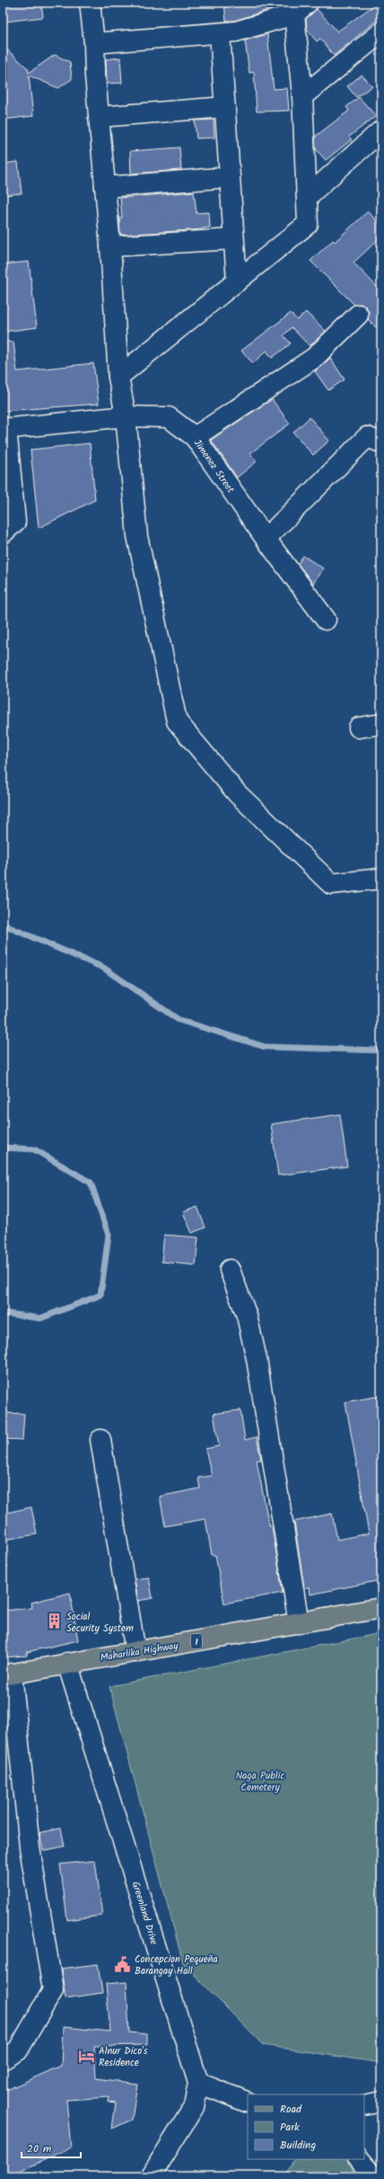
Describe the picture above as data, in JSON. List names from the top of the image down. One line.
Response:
{"streets":{"main road":["1","Maharlika Highway"],"street":["Jimenez Street","Greenland Drive"]},"crossings":[["Maharlika Highway","Greenland Drive"]],"parks":["Naga Public Cemetery"],"places":{"building":["Social Security System"],"public building":["Concepcion Pequeña Barangay Hall"],"hotel":["Alnur Dico's Residence"]},"legend":["Road","Park","Building"],"scale_bar":"20 m"}
